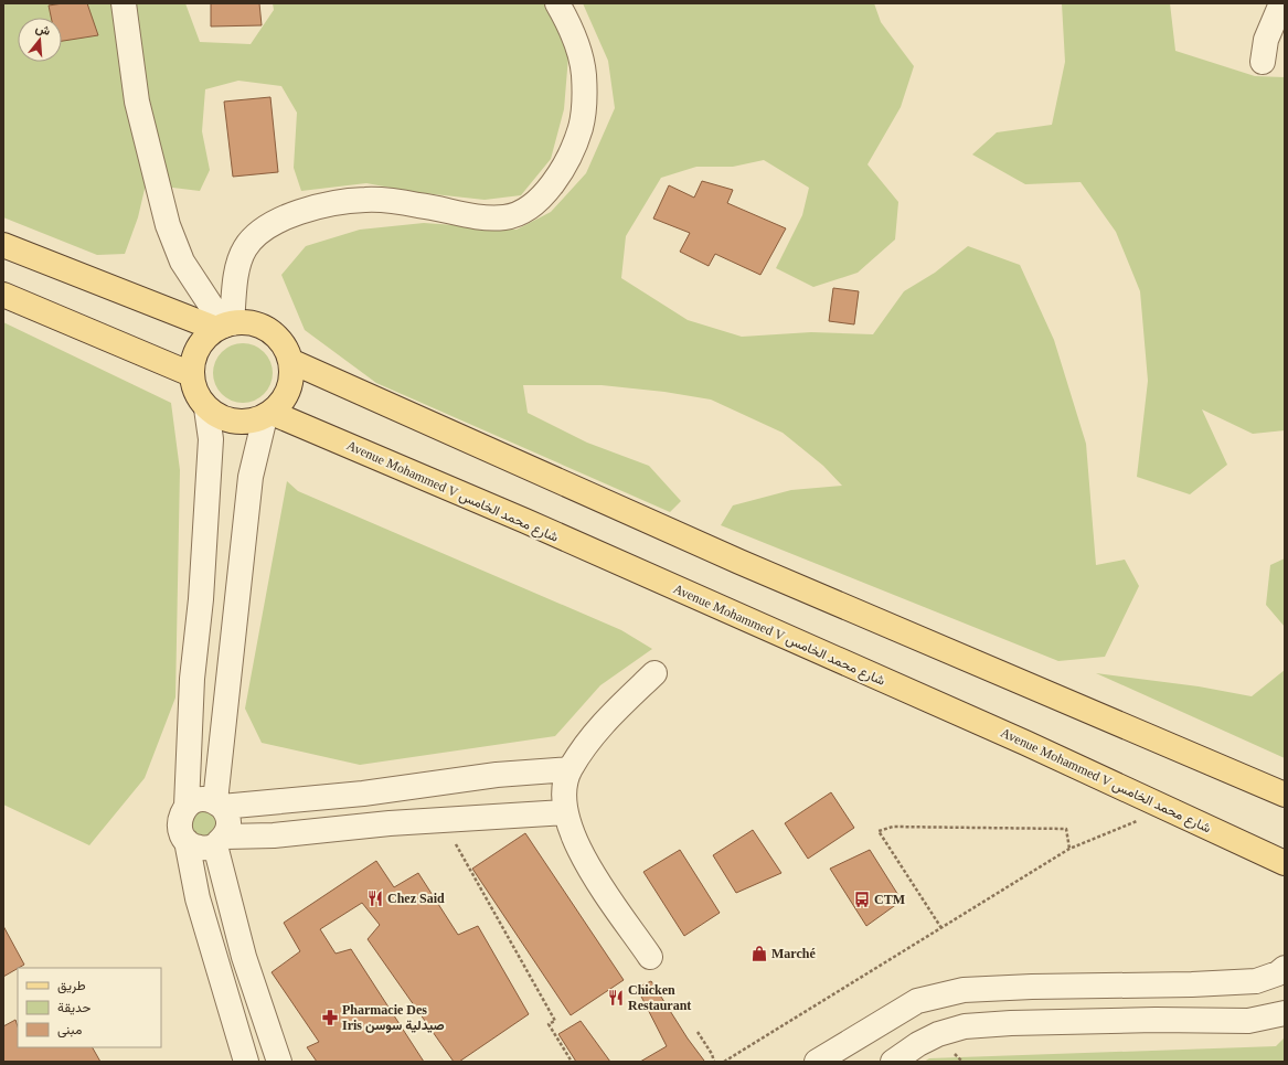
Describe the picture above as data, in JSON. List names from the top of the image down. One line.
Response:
{"streets":{"main road":["Avenue Mohammed V شارع محمد الخامس"]},"places":{"restaurant":["Chez Said","Chicken Restaurant"],"bus stop":["CTM"],"shop":["Marché"],"pharmacy":["Pharmacie Des Iris صيدلية سوسن"]},"legend":["طريق","حديقة","مبنى"],"north":"top"}
